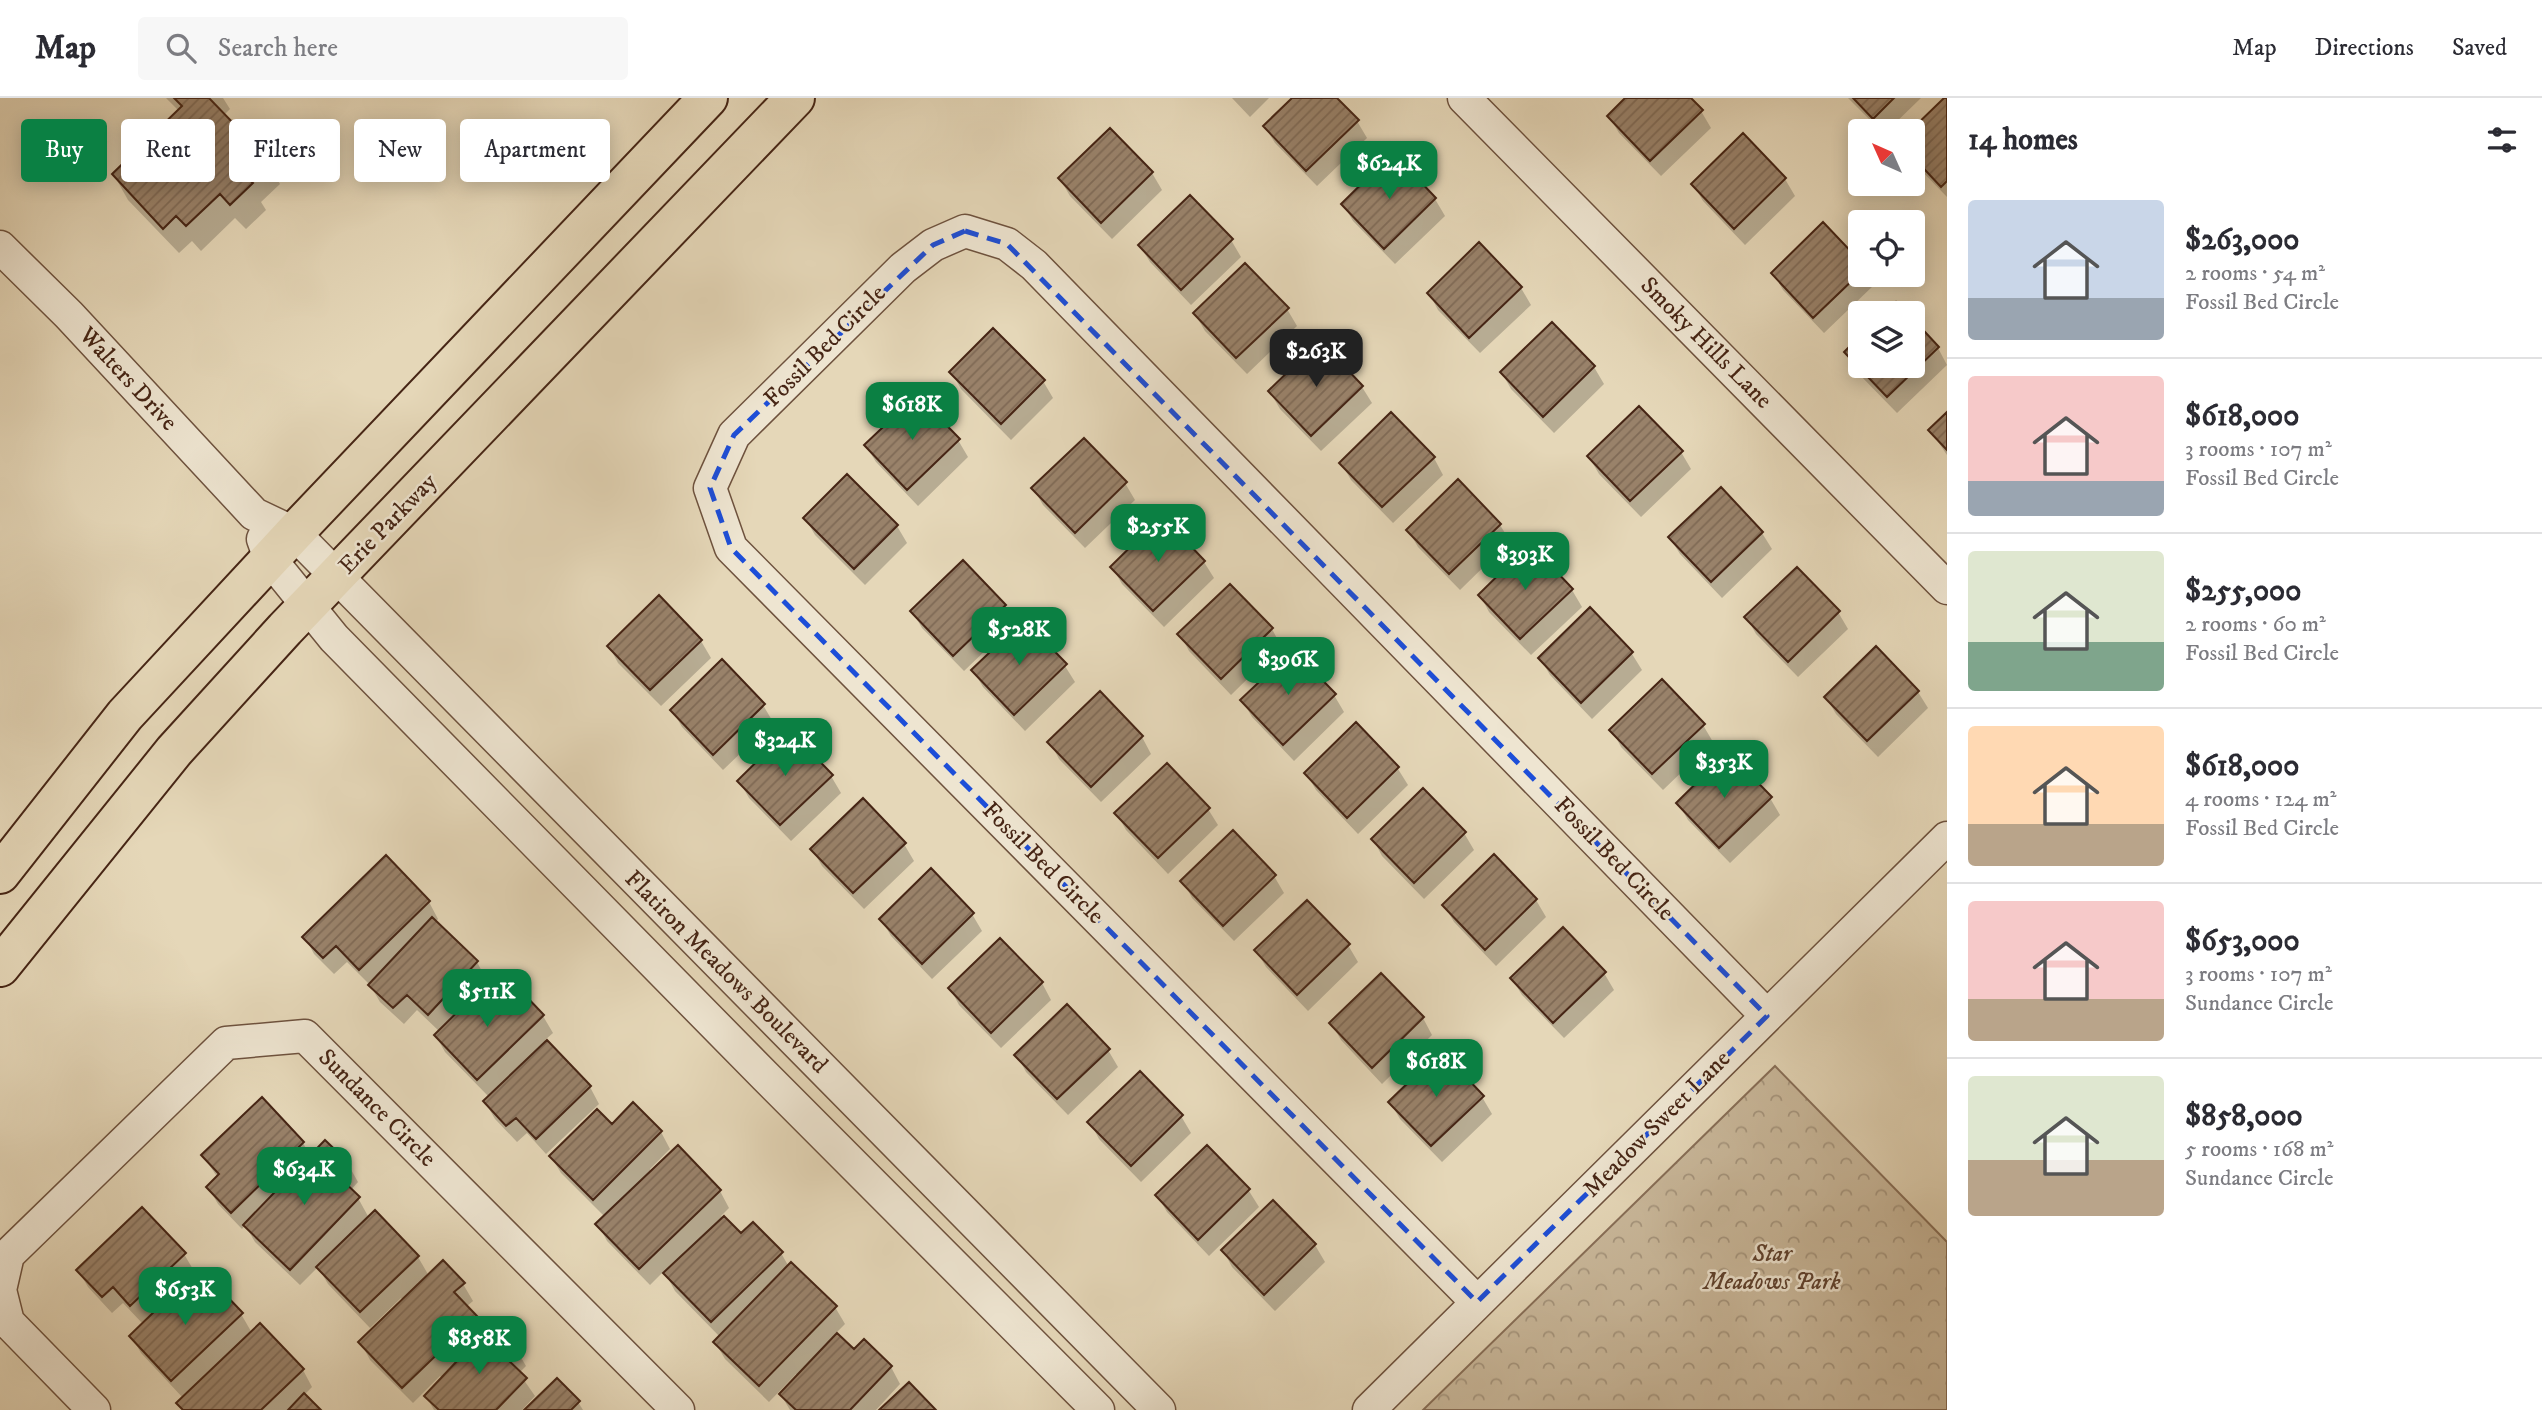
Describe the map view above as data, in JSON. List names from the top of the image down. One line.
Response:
{"streets":{"main road":["Erie Parkway"],"street":["Smoky Hills Lane","Fossil Bed Circle","Walters Drive","Flatiron Meadows Boulevard","Sundance Circle","Meadow Sweet Lane"]},"crossings":[["Fossil Bed Circle","Meadow Sweet Lane"],["Walters Drive","Flatiron Meadows Boulevard"],["Erie Parkway","Flatiron Meadows Boulevard"]],"parks":["Star Meadows Park"],"north":"top left","page":{"header":"Map","search":"Search here","nav":["Map","Directions","Saved"],"heading":"14 homes","chip":["Buy","Rent","Filters","New","Apartment"],"price":["$624K","$263K","$618K","$255K","$393K","$528K","$396K","$324K","$353K","$511K","$618K","$634K","$653K","$858K"],"list":[{"name":"$263,000","note":"2 rooms · 54 m² · Fossil Bed Circle"},{"name":"$618,000","note":"3 rooms · 107 m² · Fossil Bed Circle"},{"name":"$255,000","note":"2 rooms · 60 m² · Fossil Bed Circle"},{"name":"$618,000","note":"4 rooms · 124 m² · Fossil Bed Circle"},{"name":"$653,000","note":"3 rooms · 107 m² · Sundance Circle"},{"name":"$858,000","note":"5 rooms · 168 m² · Sundance Circle"}]}}
